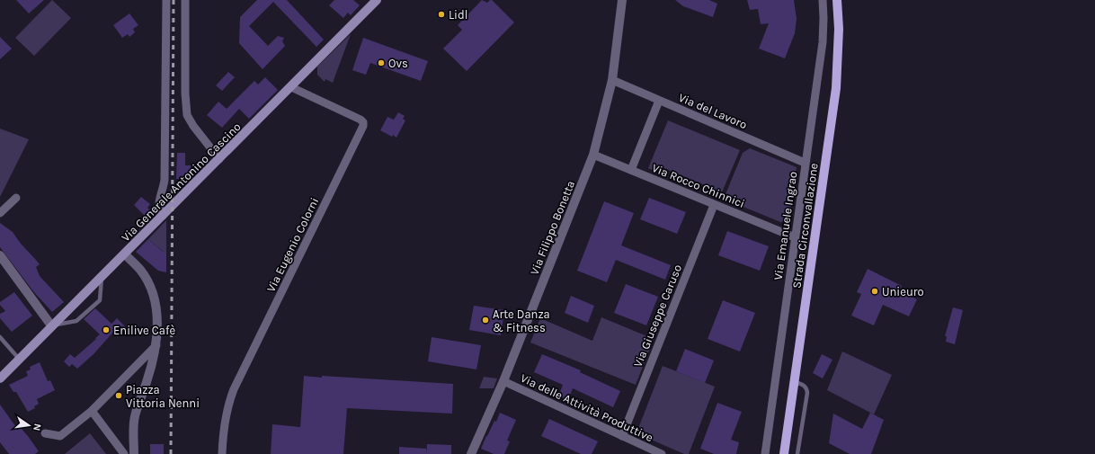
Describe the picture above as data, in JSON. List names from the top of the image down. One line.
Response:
{"streets":{"main road":["Via Generale Antonino Cascino","Strada Circonvallazione"],"street":["Via del Lavoro","Via Rocco Chinnici","Via Emanuele Ingrao","Via Filippo Bonetta","Via Eugenio Colorni","Via Giuseppe Caruso","Via delle Attività Produttive"]},"crossings":[["Via del Lavoro","Via Emanuele Ingrao"],["Via del Lavoro","Via Filippo Bonetta"],["Via Generale Antonino Cascino","Via Eugenio Colorni"],["Via Rocco Chinnici","Via Emanuele Ingrao"],["Via Rocco Chinnici","Via Filippo Bonetta"],["Via Rocco Chinnici","Via Giuseppe Caruso"],["Via Filippo Bonetta","Via delle Attività Produttive"],["Via Giuseppe Caruso","Via delle Attività Produttive"]],"places":["Lidl","Ovs","Unieuro","Arte Danza & Fitness","Enilive Cafè","Piazza Vittoria Nenni"],"north":"right"}
